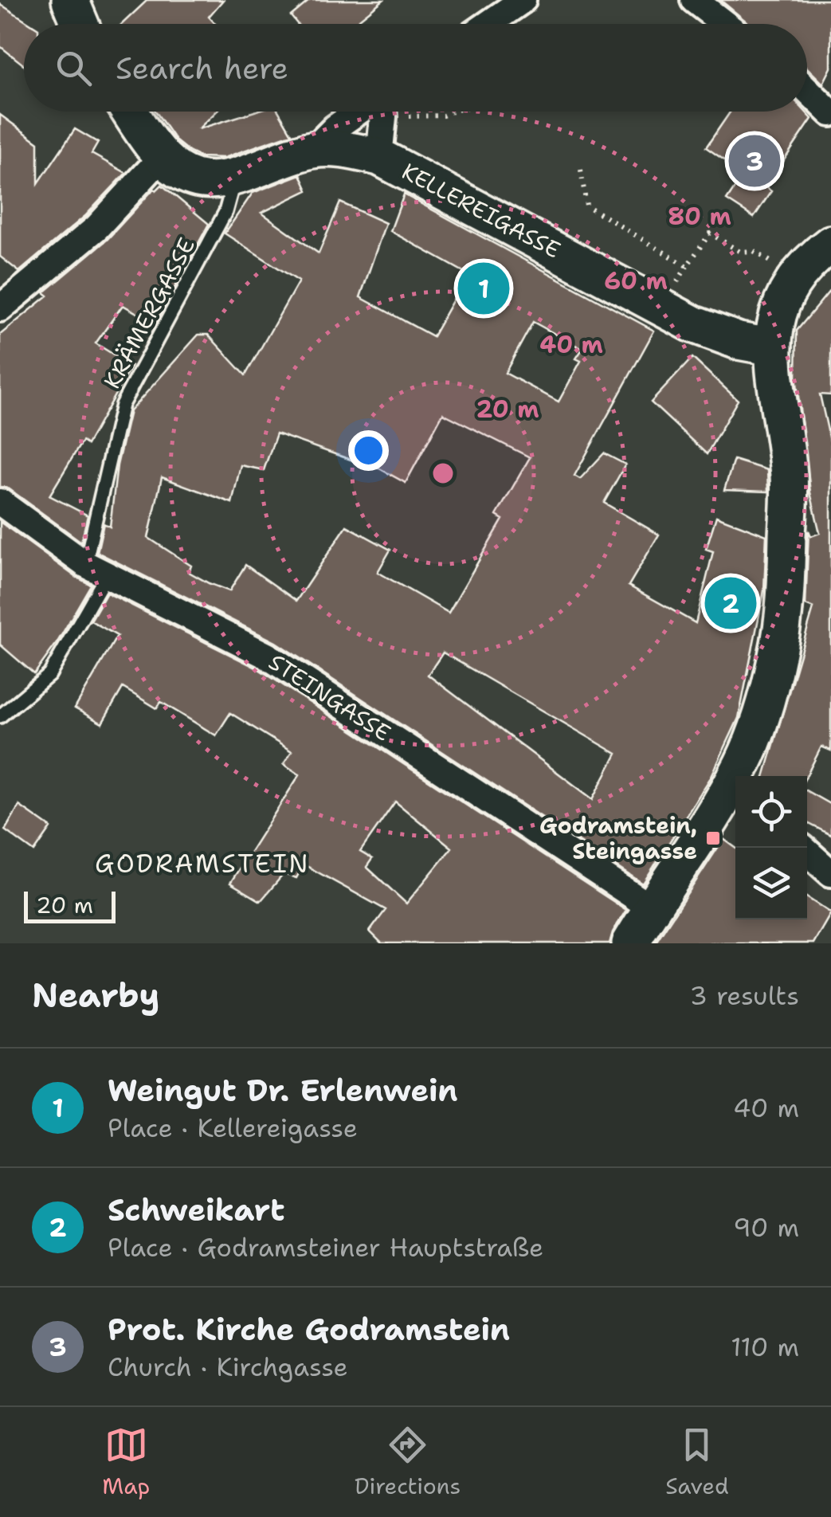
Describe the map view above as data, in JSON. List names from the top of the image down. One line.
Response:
{"streets":{"street":["KELLEREIGASSE","STEINGASSE"],"lane":["KRÄMERGASSE"]},"crossings":[["KRÄMERGASSE","STEINGASSE"]],"districts":["GODRAMSTEIN"],"places":{"transit":["Godramstein, Steingasse"]},"scale_bar":"20 m","page":{"search":"Search here","pins":["3","1","2"],"scale":"20 m","heading":["Nearby","3 results"],"list":[{"mark":"1","name":"Weingut Dr. Erlenwein","note":"Place · Kellereigasse","value":"40 m"},{"mark":"2","name":"Schweikart","note":"Place · Godramsteiner Hauptstraße","value":"90 m"},{"mark":"3","name":"Prot. Kirche Godramstein","note":"Church · Kirchgasse","value":"110 m"}],"nav":["Map","Directions","Saved"]},"rings":["80 m","60 m","40 m","20 m"]}
